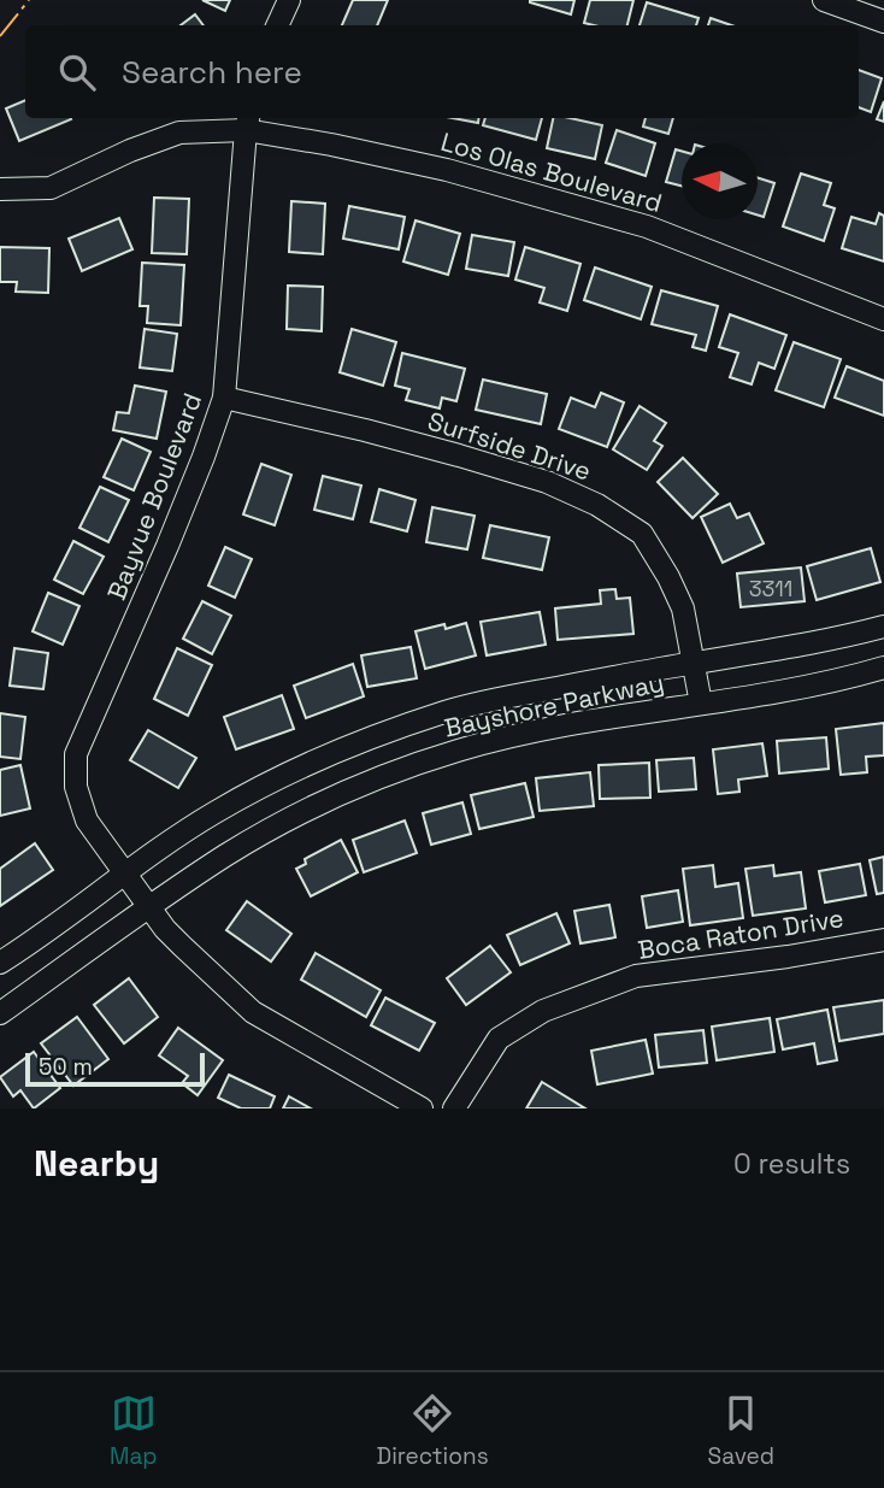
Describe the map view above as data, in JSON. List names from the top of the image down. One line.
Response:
{"streets":{"street":["Los Olas Boulevard","Surfside Drive","Bayvue Boulevard","Bayshore Parkway","Boca Raton Drive"]},"crossings":[["Los Olas Boulevard","Bayvue Boulevard"],["Surfside Drive","Bayvue Boulevard"],["Surfside Drive","Bayshore Parkway"],["Bayvue Boulevard","Bayshore Parkway"]],"house_numbers":["3311"],"scale_bar":"50 m","north":"left","page":{"search":"Search here","scale":"50 m","heading":["Nearby","0 results"],"nav":["Map","Directions","Saved"]}}
